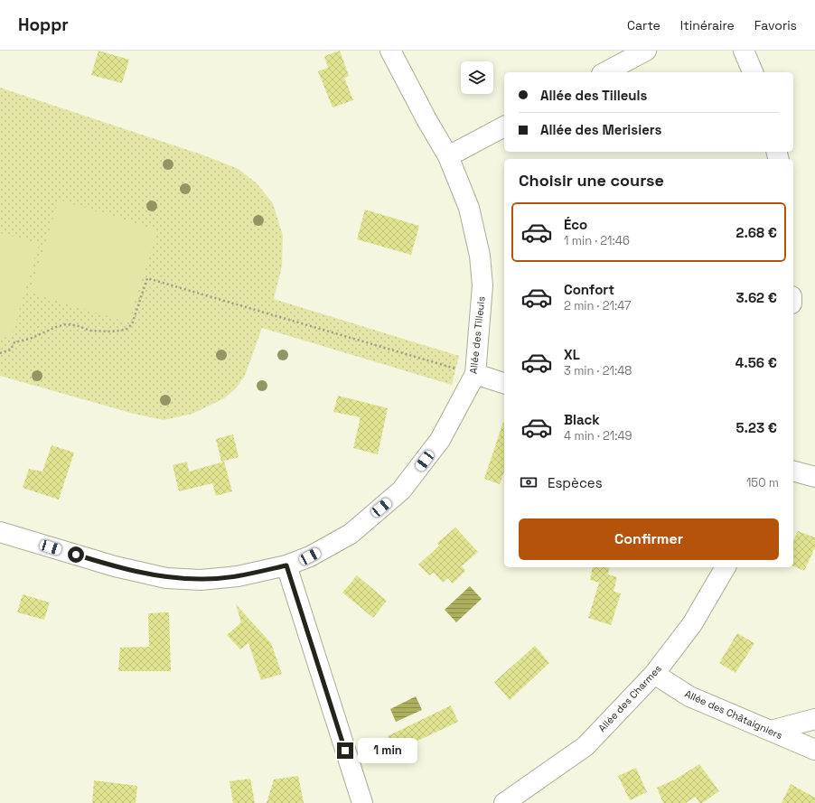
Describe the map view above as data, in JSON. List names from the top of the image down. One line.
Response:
{"streets":{"street":["Allée des Tilleuls","Allée des Charmes","Allée des Châtaigniers"]},"crossings":[["Allée des Charmes","Allée des Châtaigniers"]],"page":{"header":"Hoppr","nav":["Carte","Itinéraire","Favoris"],"banner":["Allée des Tilleuls","Allée des Merisiers"],"heading":"Choisir une course","list":[{"name":"Éco","note":"1 min · 21:46","value":"2.68 €"},{"name":"Confort","note":"2 min · 21:47","value":"3.62 €"},{"name":"XL","note":"3 min · 21:48","value":"4.56 €"},{"name":"Black","note":"4 min · 21:49","value":"5.23 €"}],"pay":["Espèces","150 m"],"buttons":"Confirmer","bubble":"1 min"}}
